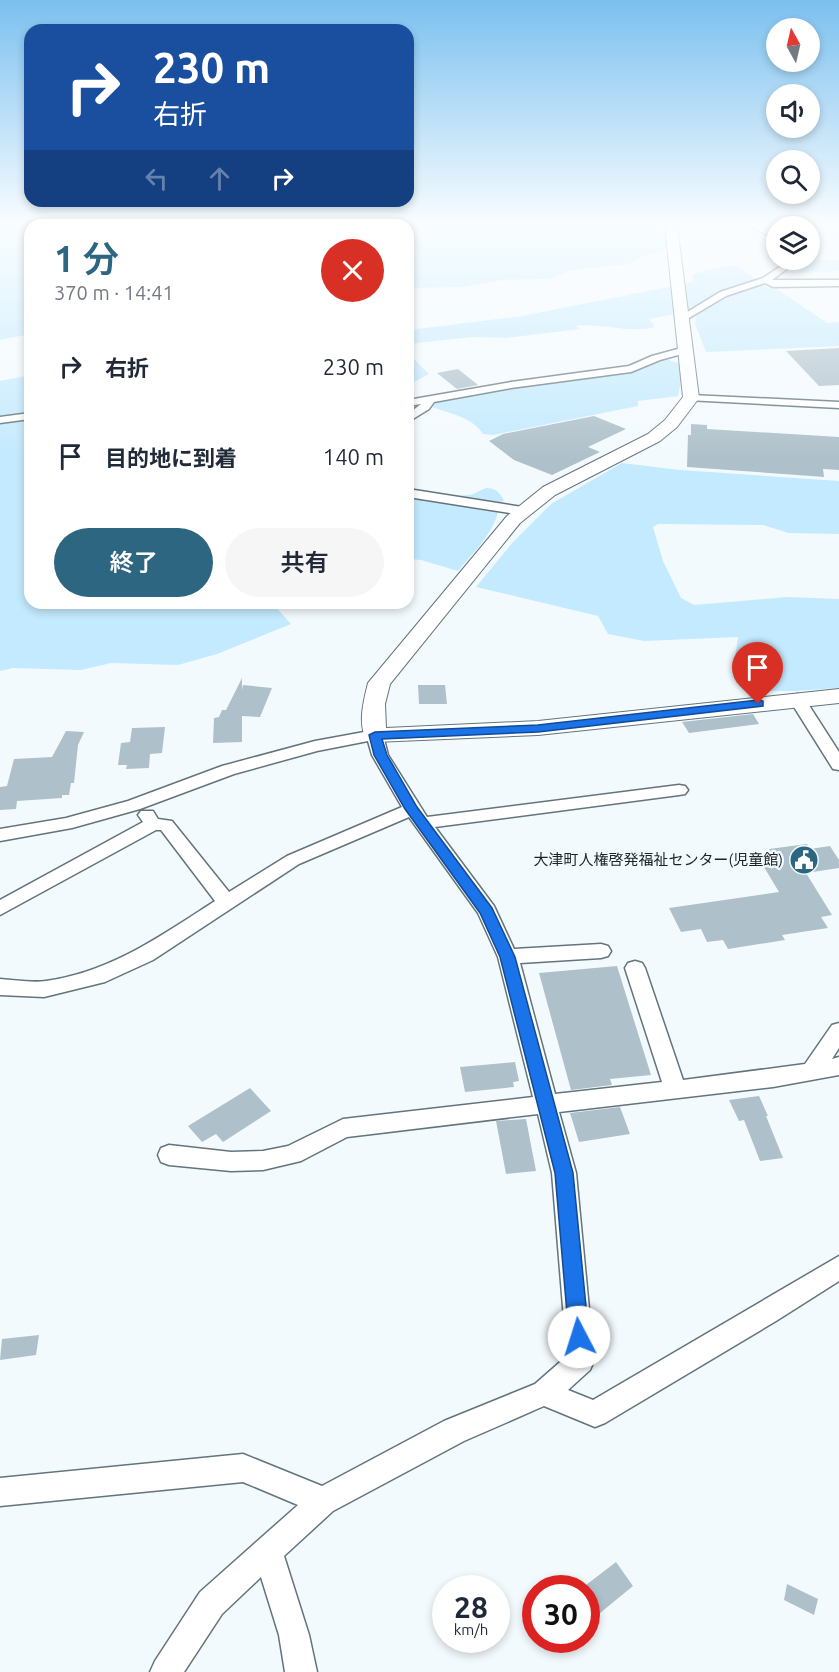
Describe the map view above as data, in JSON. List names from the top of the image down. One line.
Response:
{"places":{"public building":["大津町人権啓発福祉センター(児童館)"]},"north":"top","page":{"turn":["230 m","右折"],"heading":["1 分","370 m · 14:41"],"list":[{"name":"右折","value":"230 m"},{"name":"目的地に到着","value":"140 m"}],"buttons":["終了","共有"],"speed":"28 km/h","limit":"30"}}
